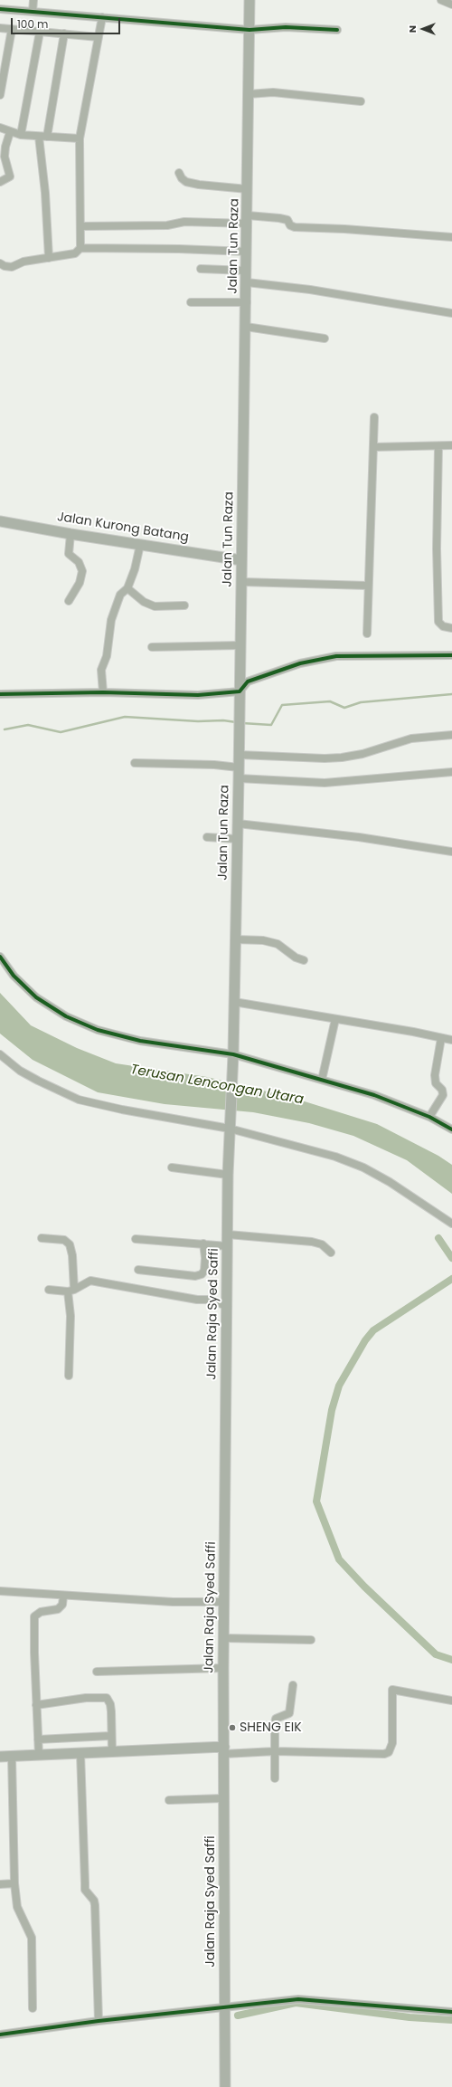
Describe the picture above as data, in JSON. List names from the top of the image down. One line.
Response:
{"streets":{"main road":["Jalan Tun Raza","Jalan Kurong Batang","Jalan Raja Syed Saffi"]},"crossings":[["Jalan Tun Raza","Jalan Kurong Batang"],["Jalan Tun Raza","Jalan Raja Syed Saffi"]],"water":["Terusan Lencongan Utara"],"places":["SHENG EIK"],"scale_bar":"100 m","north":"left"}
